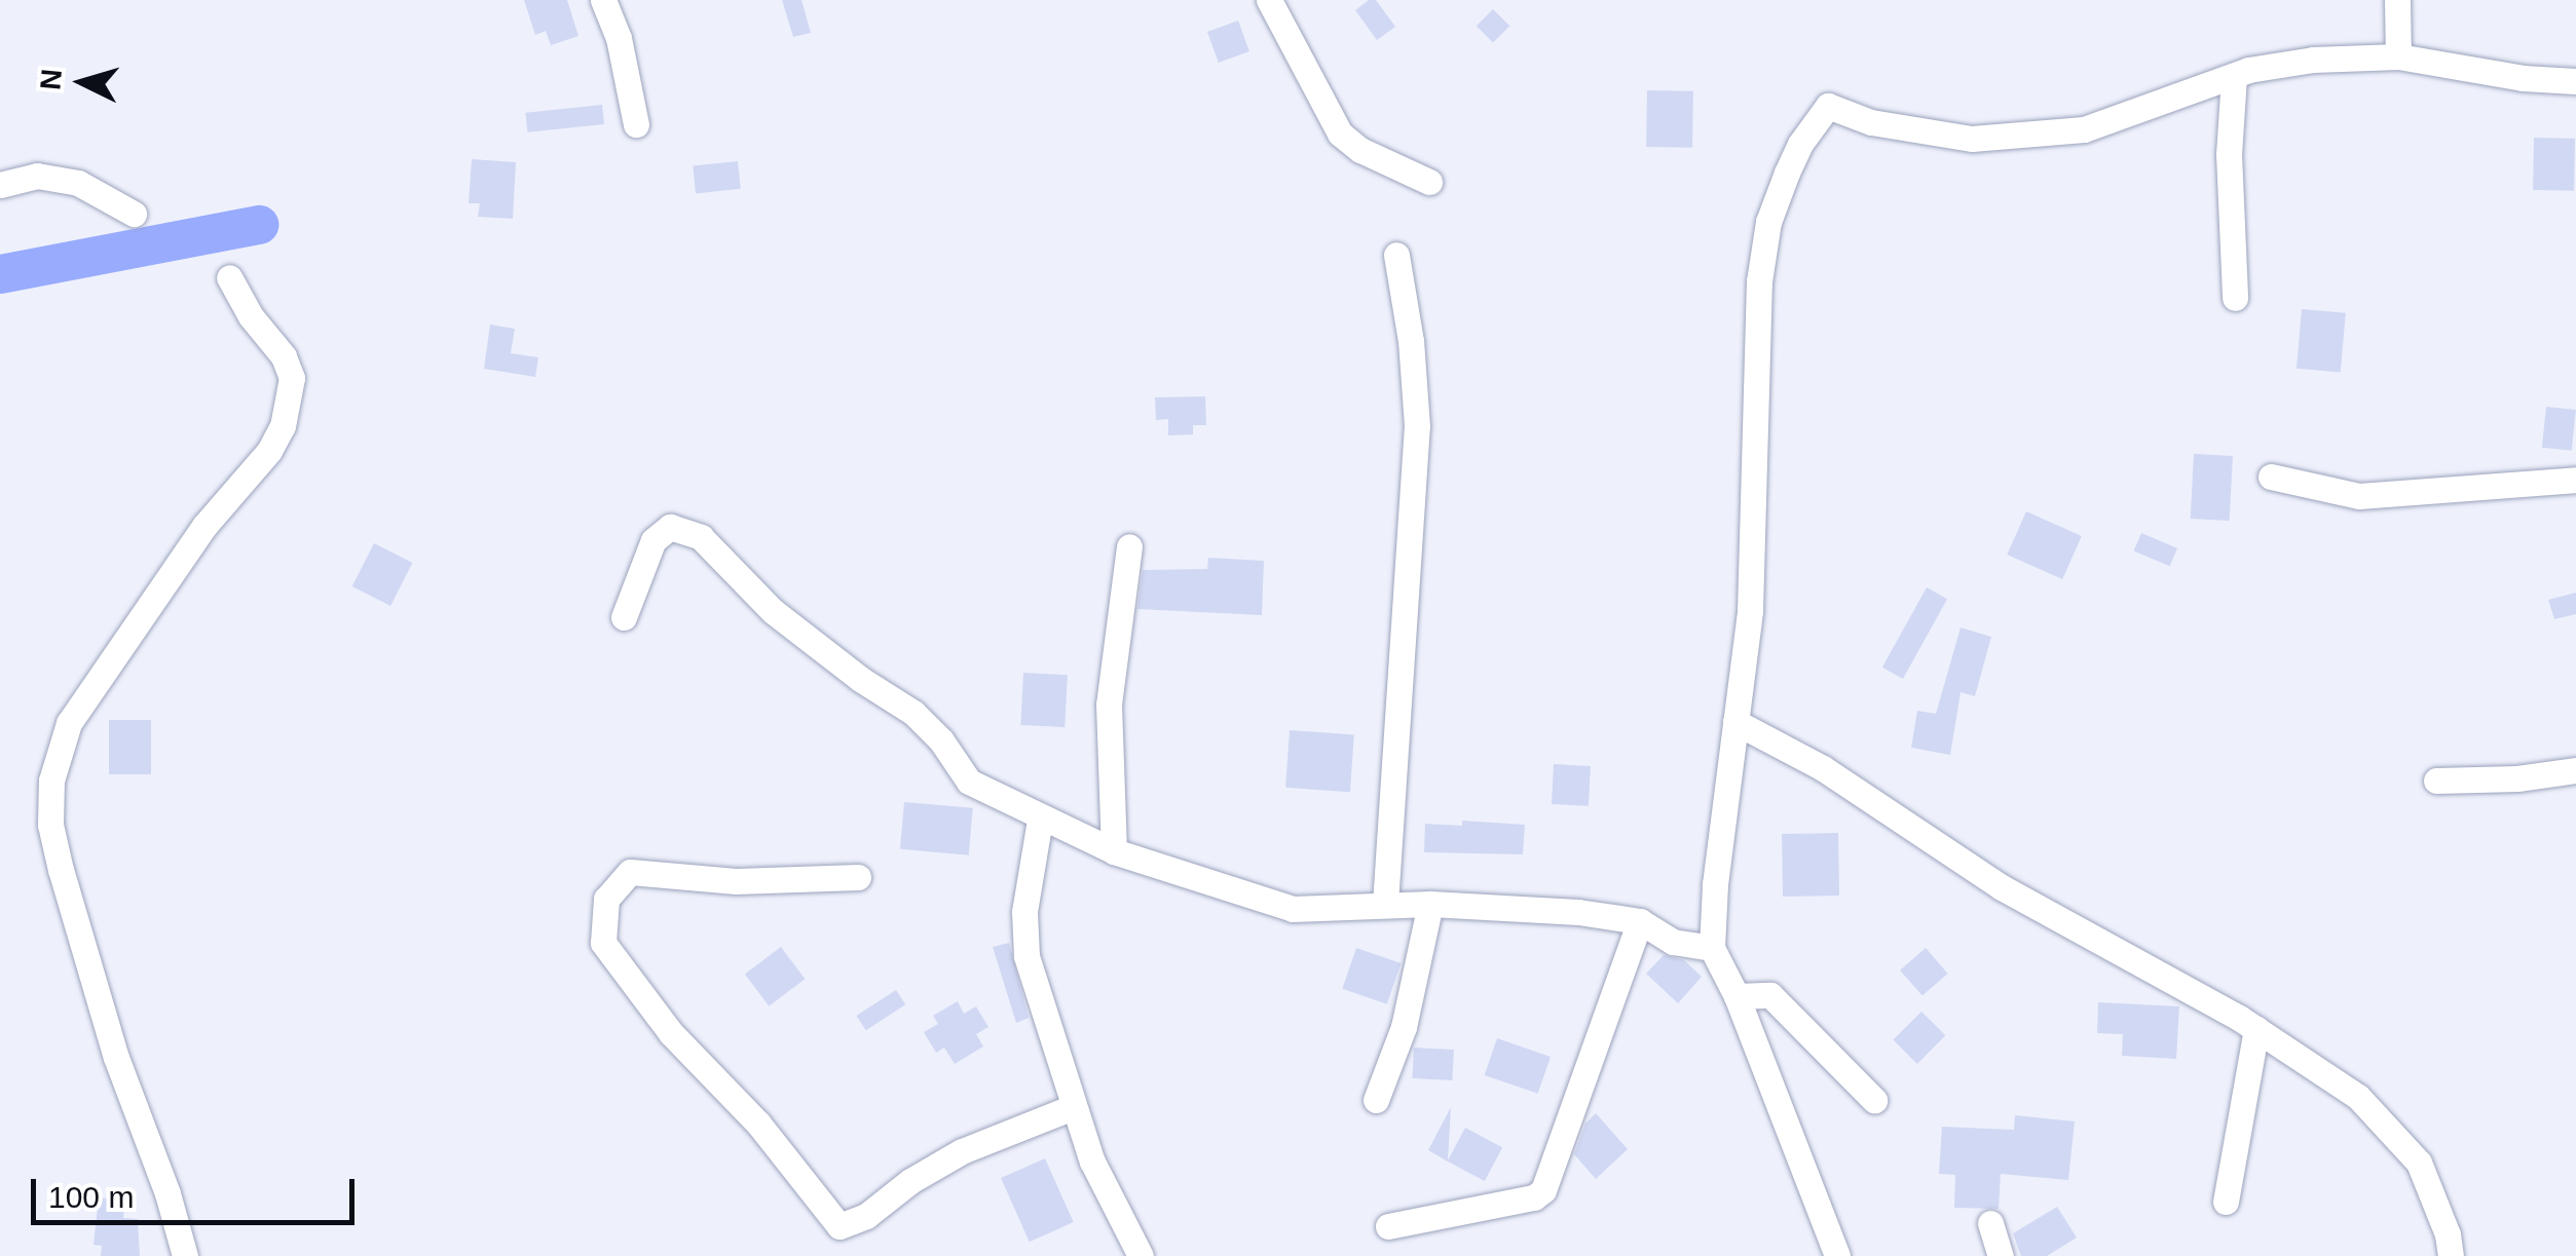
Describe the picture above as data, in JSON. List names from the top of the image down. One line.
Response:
{"scale_bar":"100 m","north":"left"}
